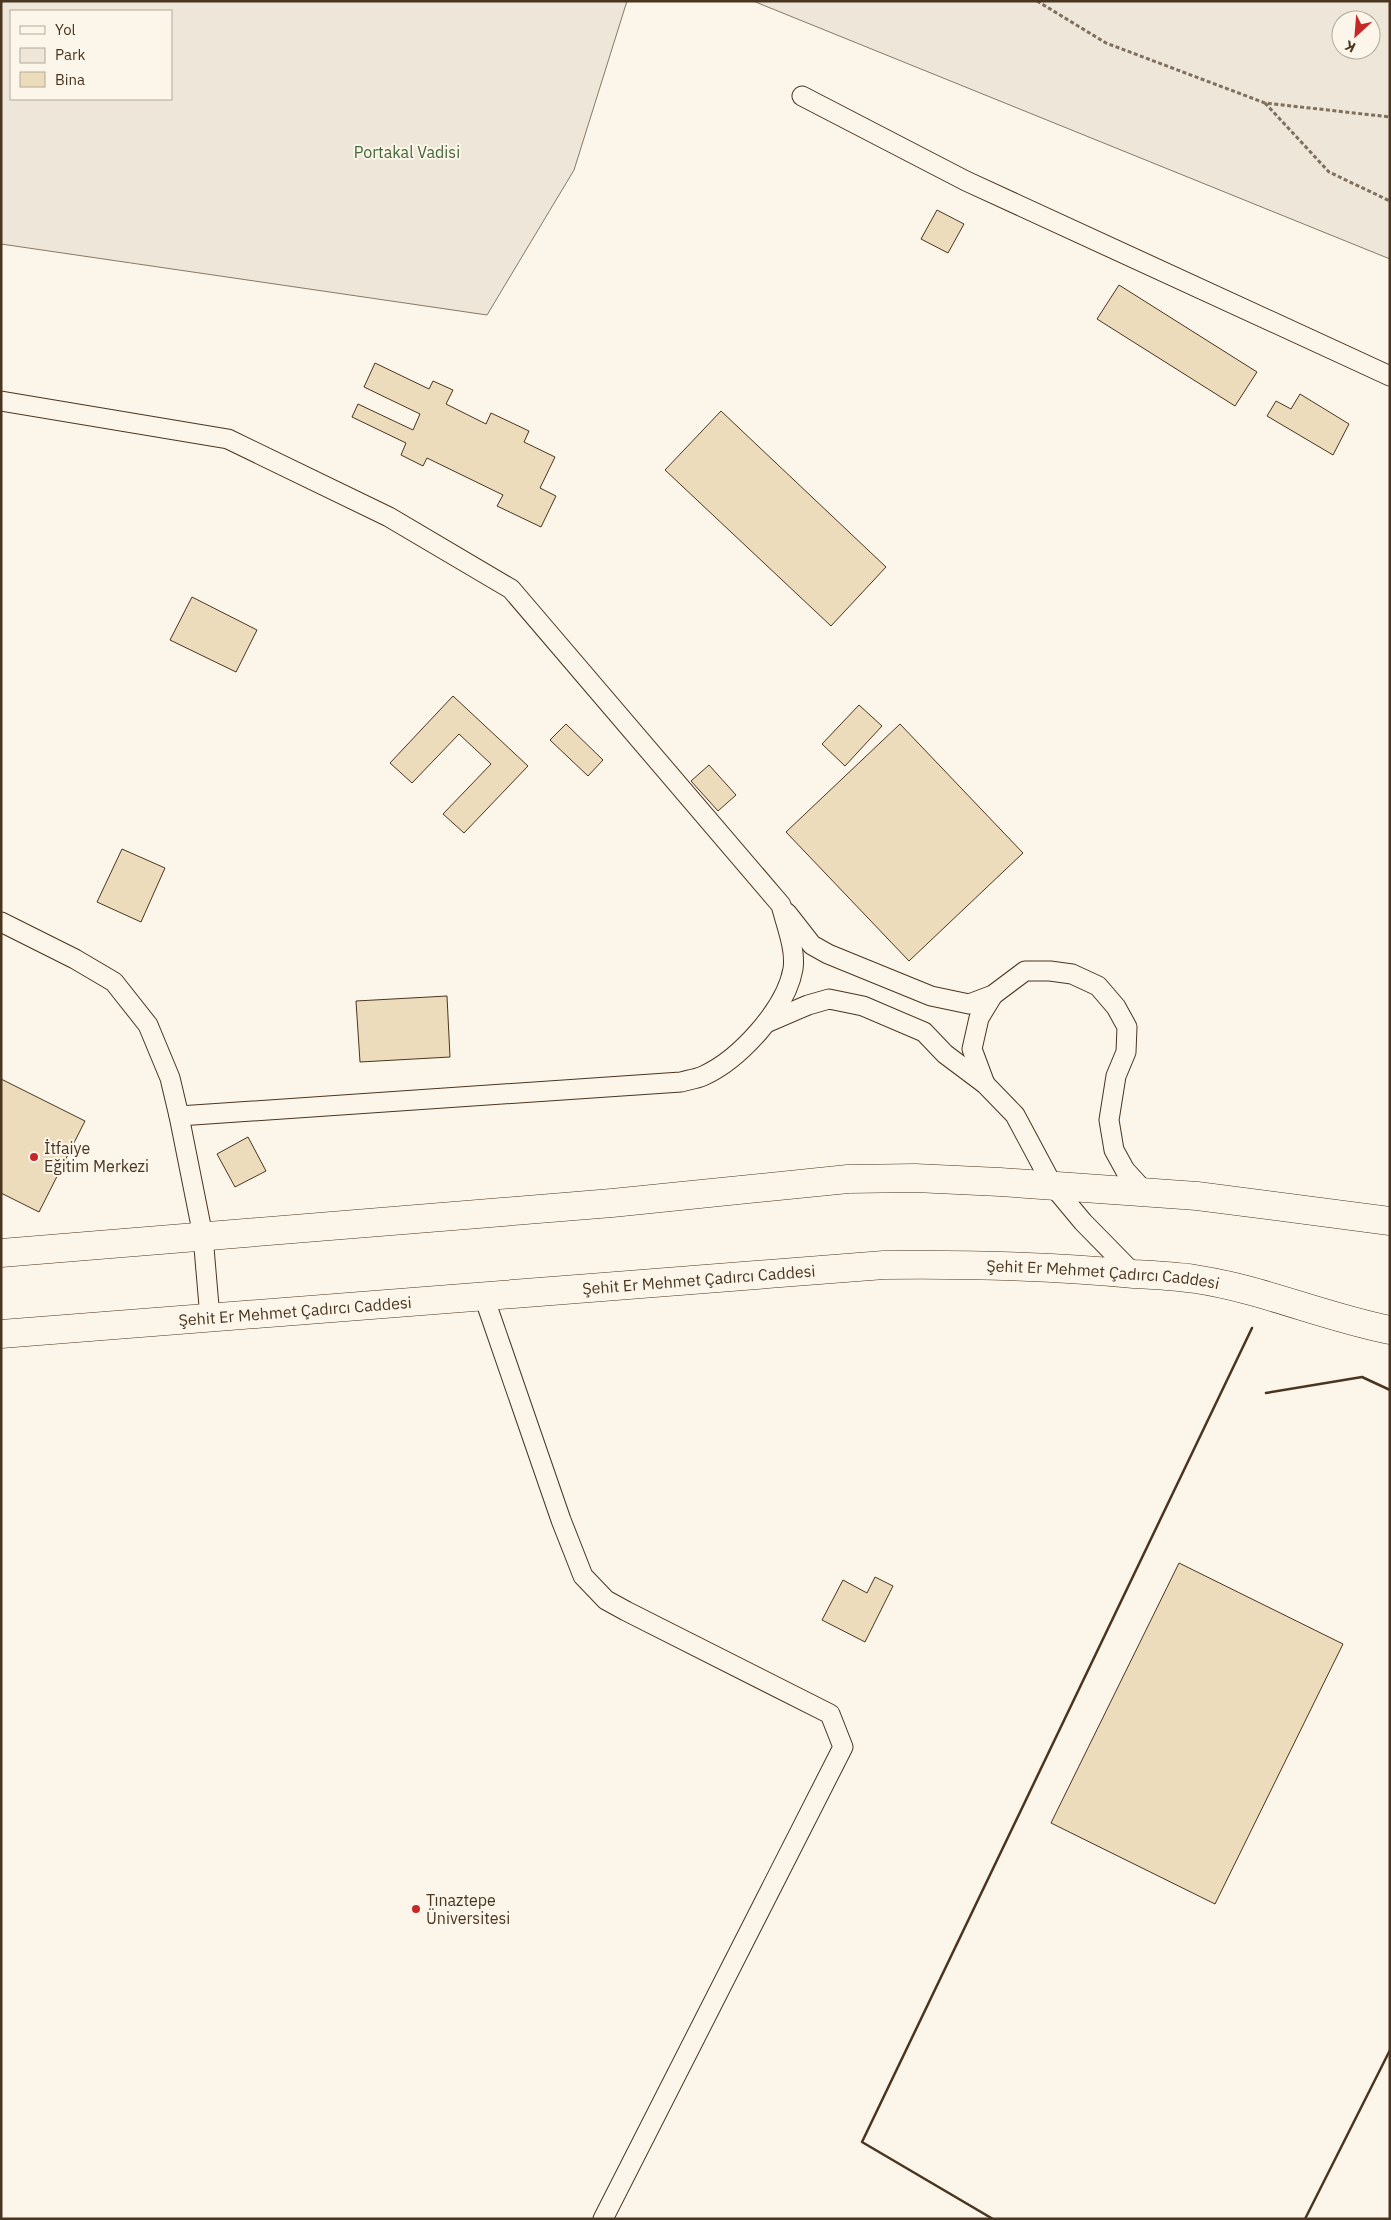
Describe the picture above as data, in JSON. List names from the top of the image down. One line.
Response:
{"streets":{"main road":["Şehit Er Mehmet Çadırcı Caddesi"]},"parks":["Portakal Vadisi"],"places":["İtfaiye Eğitim Merkezi","Tınaztepe Üniversitesi"],"legend":["Yol","Park","Bina"],"north":"bottom left"}
